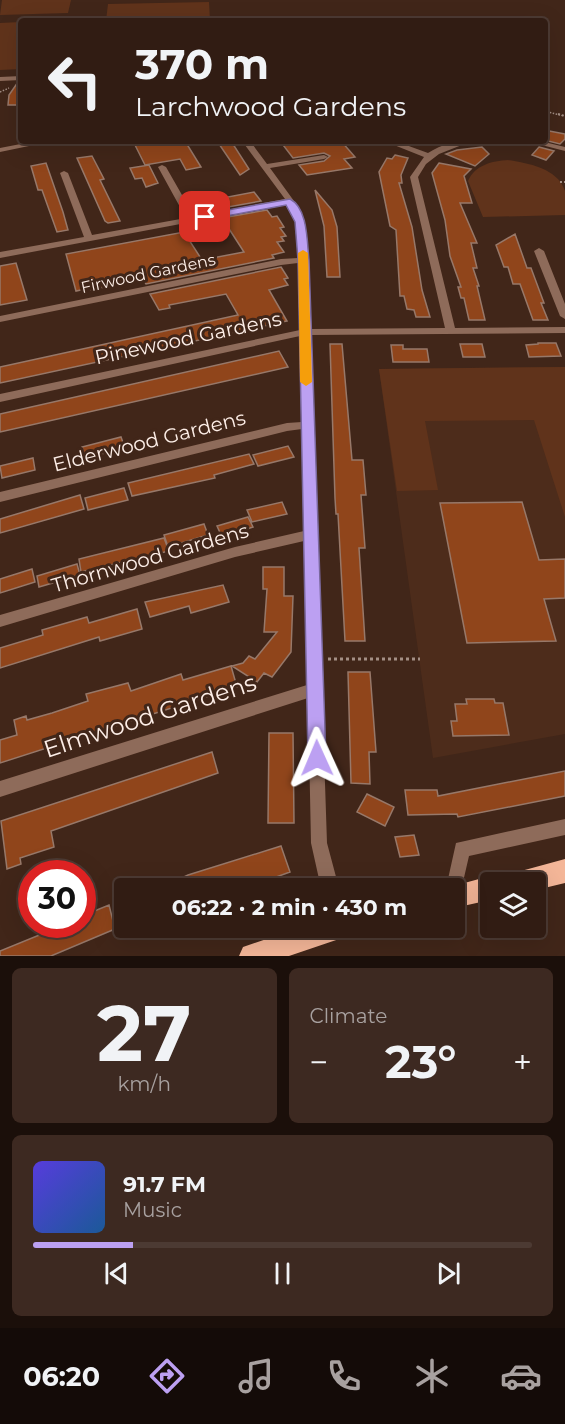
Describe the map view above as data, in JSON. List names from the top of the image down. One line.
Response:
{"streets":{"street":["Firwood Gardens","Pinewood Gardens","Elderwood Gardens","Thornwood Gardens","Elmwood Gardens"]},"page":{"turn":["370 m","Larchwood Gardens"],"limit":"30","trip":"06:22 · 2 min · 430 m","tile":[["27","km/h"],"Climate"],"heat":["−","23°","+"],"song":["91.7 FM","Music"],"tabs":"06:20"}}
